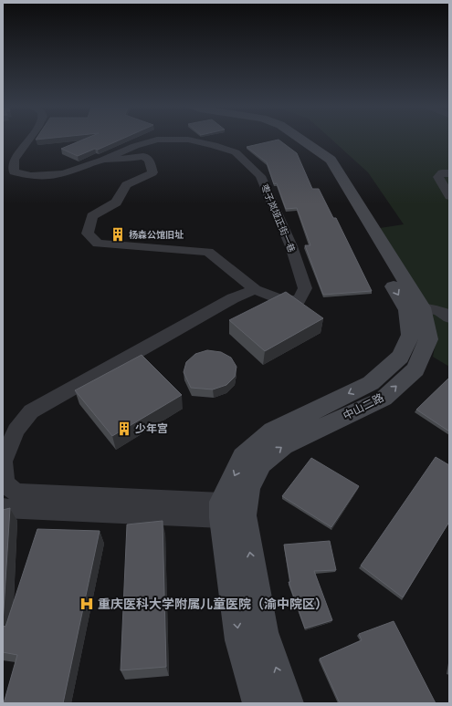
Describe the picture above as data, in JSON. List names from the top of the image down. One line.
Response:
{"streets":{"main road":["中山二路"],"street":["枣子岚垭正街一巷"]},"places":{"building":["杨森公馆旧址","少年宫"],"hospital":["重庆医科大学附属儿童医院（渝中院区）"]}}
